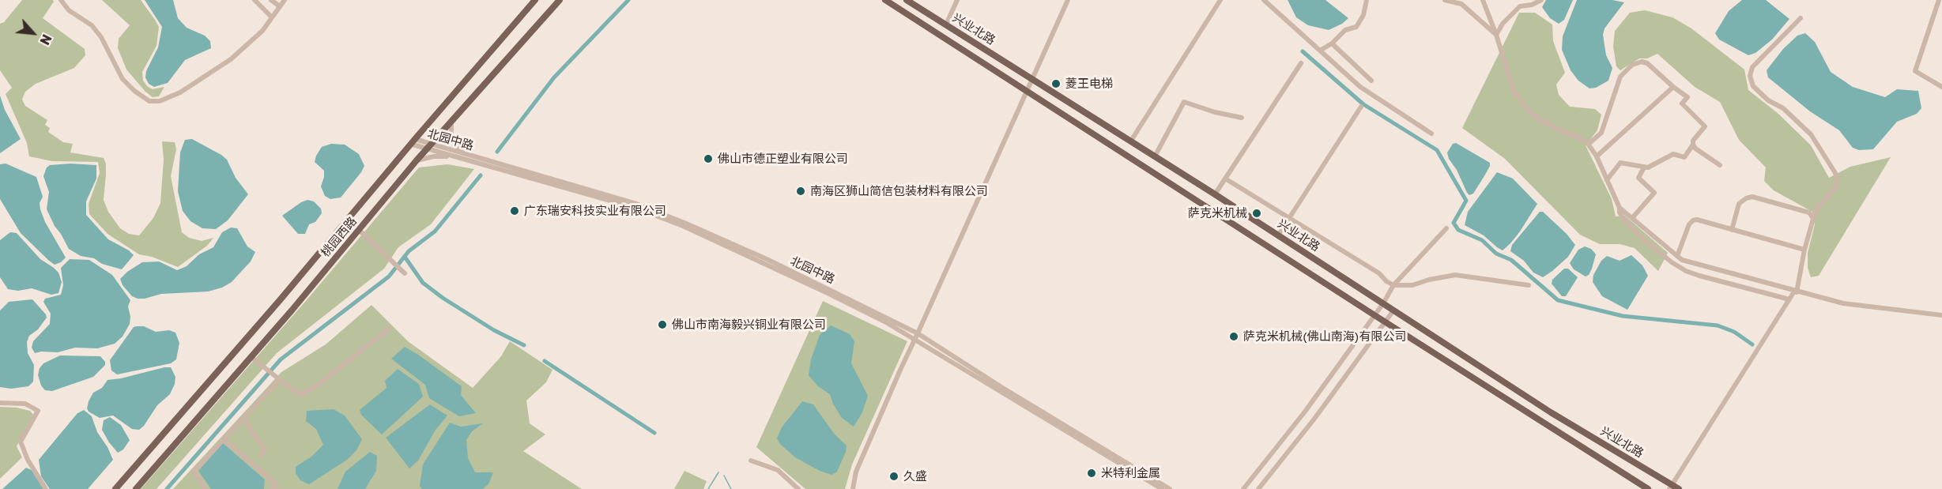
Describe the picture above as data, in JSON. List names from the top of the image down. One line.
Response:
{"streets":{"main road":["兴业北路","桃园西路"],"street":["北园中路"]},"crossings":[["北园中路","桃园西路"]],"places":["菱王电梯","佛山市德正塑业有限公司","南海区狮山简信包装材料有限公司","广东瑞安科技实业有限公司","萨克米机械","佛山市南海毅兴铜业有限公司","萨克米机械(佛山南海)有限公司","米特利金属","久盛"],"north":"bottom right"}
